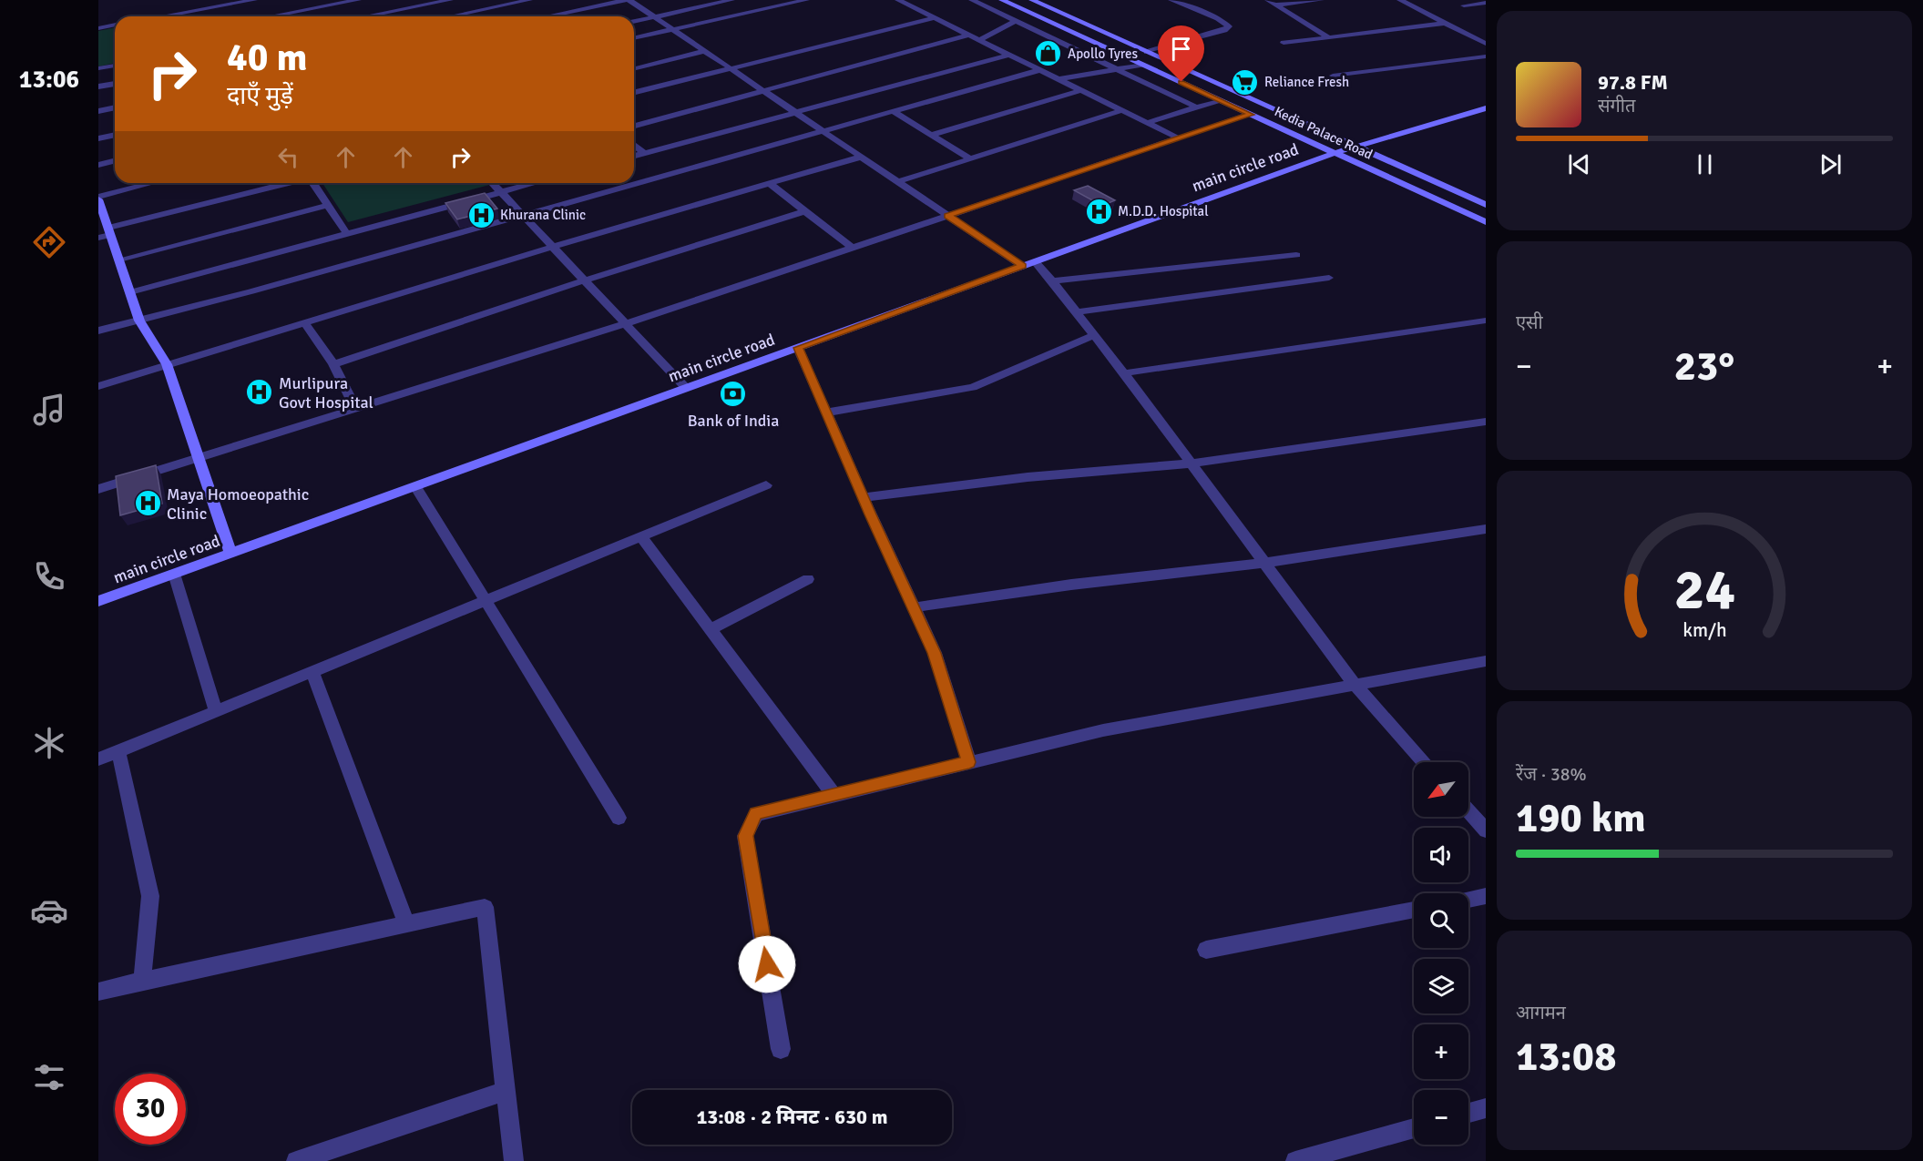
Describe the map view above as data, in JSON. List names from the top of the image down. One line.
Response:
{"streets":{"street":["Kedia Palace Road","main circle road"]},"crossings":[["Kedia Palace Road","main circle road"]],"places":{"shop":["Apollo Tyres"],"supermarket":["Reliance Fresh"],"hospital":["M.D.D. Hospital","Khurana Clinic","Murlipura Govt Hospital","Maya Homoeopathic Clinic"],"bank":["Bank of India"]},"north":"bottom left","page":{"tabs":"13:06","turn":["40 m","दाएँ मुड़ें"],"song":["97.8 FM","संगीत"],"tile":["एसी",["रेंज · 38%","190 km"],["आगमन","13:08"]],"heat":["−","23°","+"],"map_buttons":["+","−"],"limit":"30","trip":"13:08 · 2 मिनट · 630 m","gauge":["24","km/h"]}}
